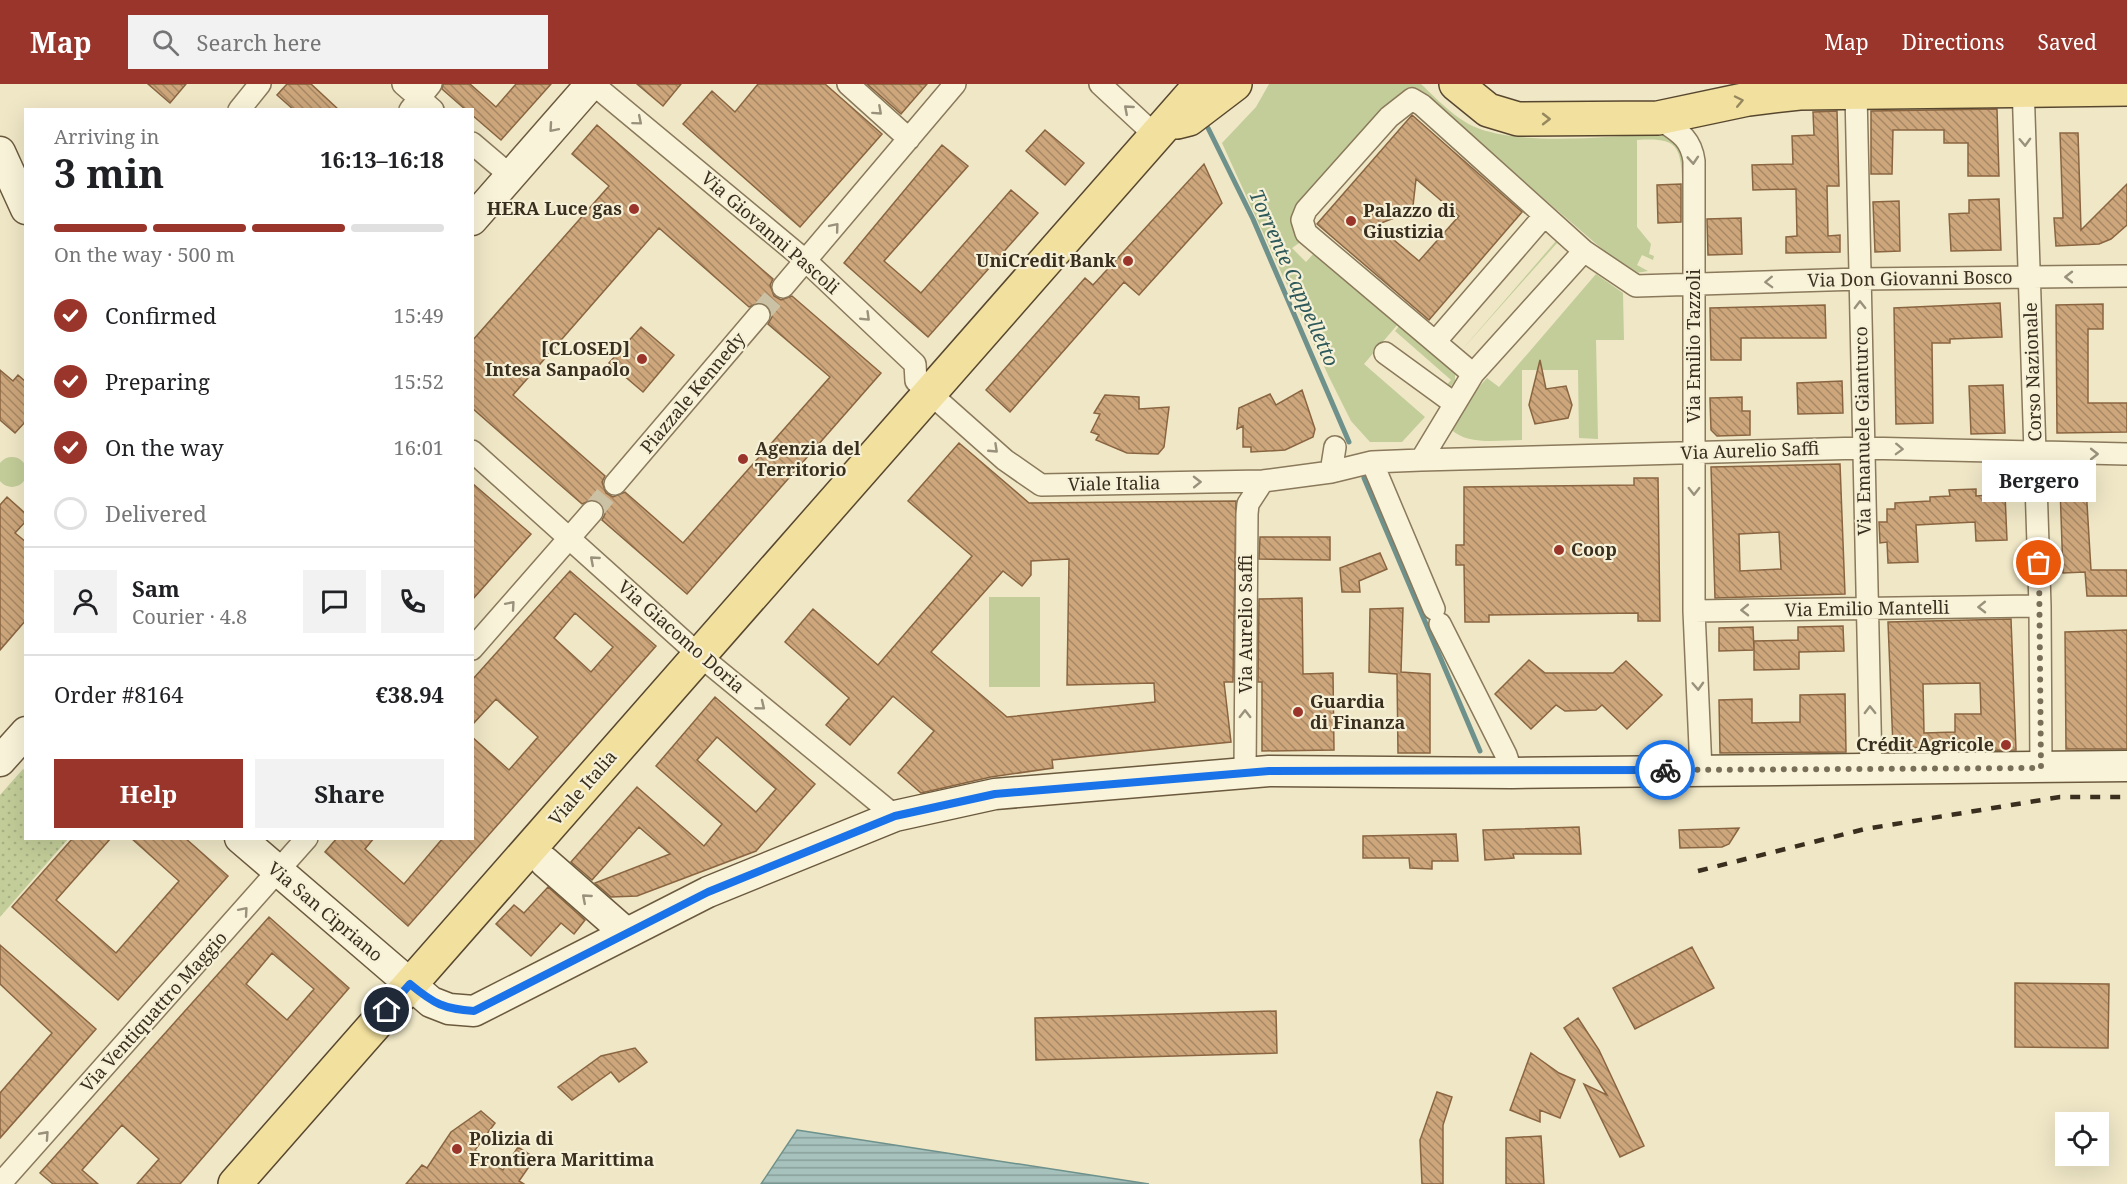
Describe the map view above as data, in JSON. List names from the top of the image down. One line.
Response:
{"streets":{"main road":["Viale Italia","Via San Cipriano"],"street":["Via Giovanni Pascoli","Via Don Giovanni Bosco","Via Emilio Tazzoli","Corso Nazionale","Piazzale Kennedy","Via Emanuele Gianturco","Via Aurelio Saffi","Via Emilio Mantelli","Via Giacomo Doria","Via Ventiquattro Maggio"]},"crossings":[["Via Giovanni Pascoli","Viale Italia"],["Via Don Giovanni Bosco","Via Emilio Tazzoli"],["Via Don Giovanni Bosco","Corso Nazionale"],["Via Don Giovanni Bosco","Via Emanuele Gianturco"],["Via Emilio Tazzoli","Via Aurelio Saffi"],["Via Emilio Tazzoli","Via Emilio Mantelli"],["Via Emilio Tazzoli","Via San Cipriano"],["Corso Nazionale","Via Aurelio Saffi"],["Corso Nazionale","Via Emilio Mantelli"],["Corso Nazionale","Via San Cipriano"],["Via Emanuele Gianturco","Via Aurelio Saffi"],["Via Emanuele Gianturco","Via Emilio Mantelli"],["Via Emanuele Gianturco","Via San Cipriano"],["Via Aurelio Saffi","Viale Italia"],["Via Aurelio Saffi","Via San Cipriano"],["Viale Italia","Via Giacomo Doria"],["Viale Italia","Via San Cipriano"],["Via Giacomo Doria","Via San Cipriano"],["Via San Cipriano","Via Ventiquattro Maggio"]],"one_way":["Via Giovanni Pascoli","Via Emilio Tazzoli","Via Emanuele Gianturco","Via Emilio Mantelli","Via Ventiquattro Maggio"],"water":["Torrente Cappelletto"],"places":["HERA Luce gas","Palazzo di Giustizia","UniCredit Bank","[CLOSED] Intesa Sanpaolo","Agenzia del Territorio","Coop","Bergero","Guardia di Finanza","Crédit Agricole","Polizia di Frontiera Marittima"],"page":{"header":"Map","search":"Search here","nav":["Map","Directions","Saved"],"heading":["3 min","Arriving in","16:13–16:18"],"panel":["Sam","Courier · 4.8","Order #8164","€38.94"],"bar":"On the way · 500 m","list":[["Confirmed","15:49"],["Preparing","15:52"],["On the way","16:01"],"Delivered"],"bubble":"Bergero","buttons":["Help","Share"]}}
